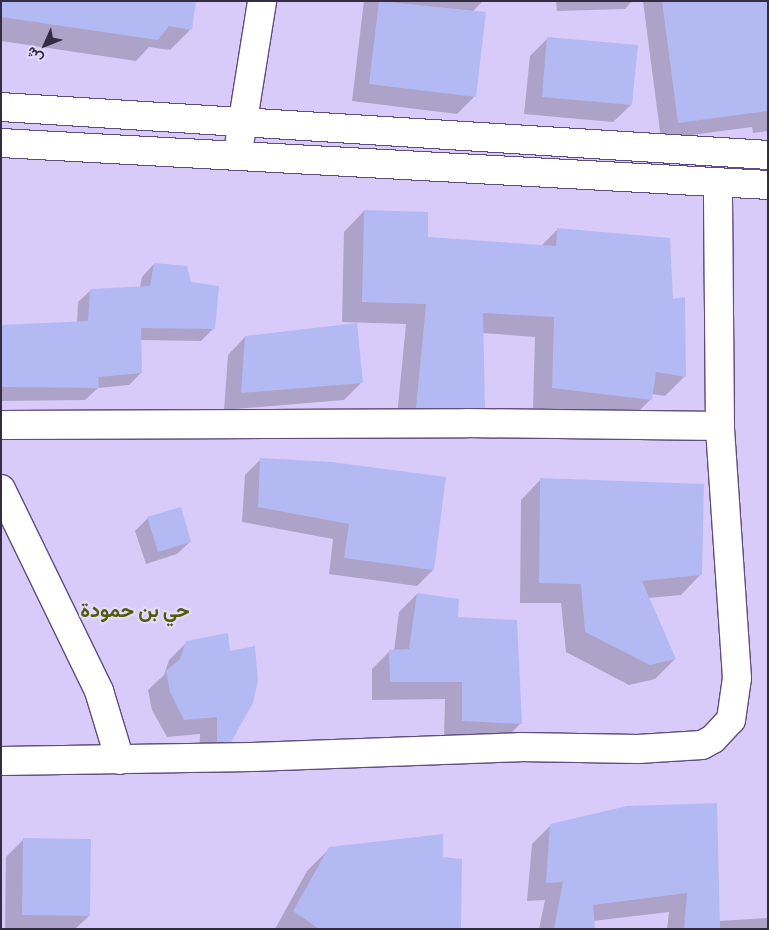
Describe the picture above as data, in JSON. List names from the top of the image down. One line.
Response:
{"districts":["حي بن حمودة"],"north":"bottom left"}
